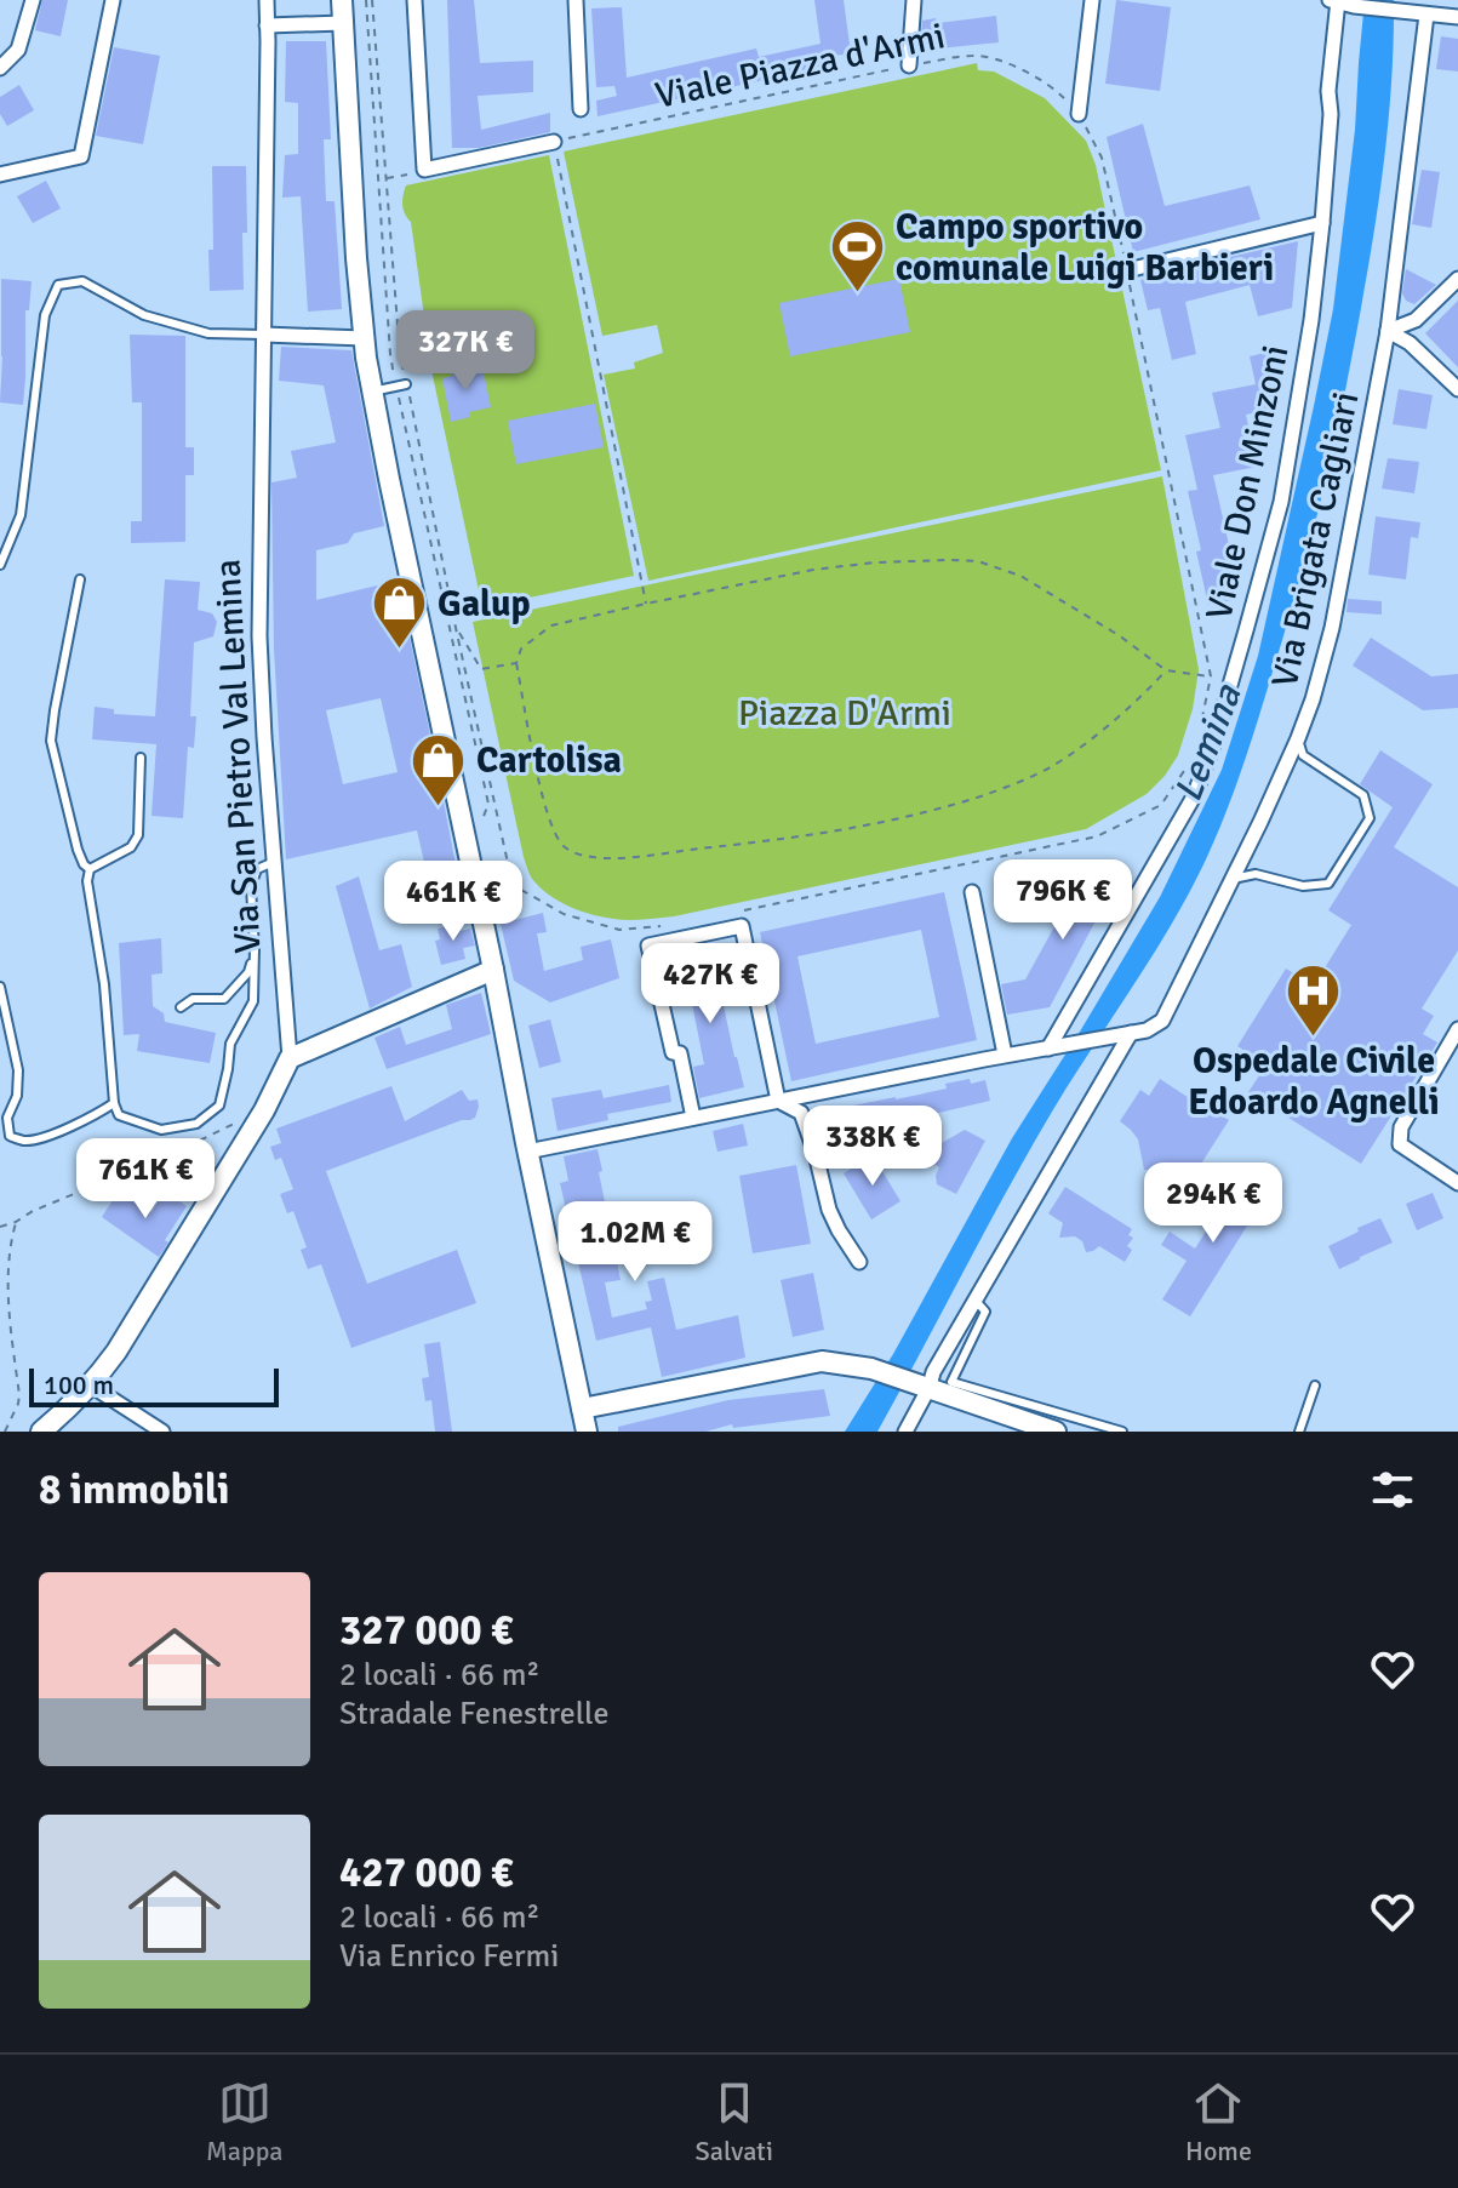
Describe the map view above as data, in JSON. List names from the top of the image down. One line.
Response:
{"streets":{"street":["Viale Don Minzoni","Via Brigata Cagliari","Via San Pietro Val Lemina"],"path":["Viale Piazza d'Armi"]},"water":["Lemina"],"parks":["Piazza D'Armi"],"places":{"sports":["Campo sportivo comunale Luigi Barbieri"],"shop":["Galup","Cartolisa"],"hospital":["Ospedale Civile Edoardo Agnelli"]},"scale_bar":"100 m","page":{"price":["327K €","796K €","461K €","427K €","338K €","761K €","294K €","1.02M €"],"scale":"100 m","heading":"8 immobili","list":[{"name":"327 000 €","note":"2 locali · 66 m² · Stradale Fenestrelle"},{"name":"427 000 €","note":"2 locali · 66 m² · Via Enrico Fermi"}],"tabs":["Mappa","Salvati","Home"]}}
